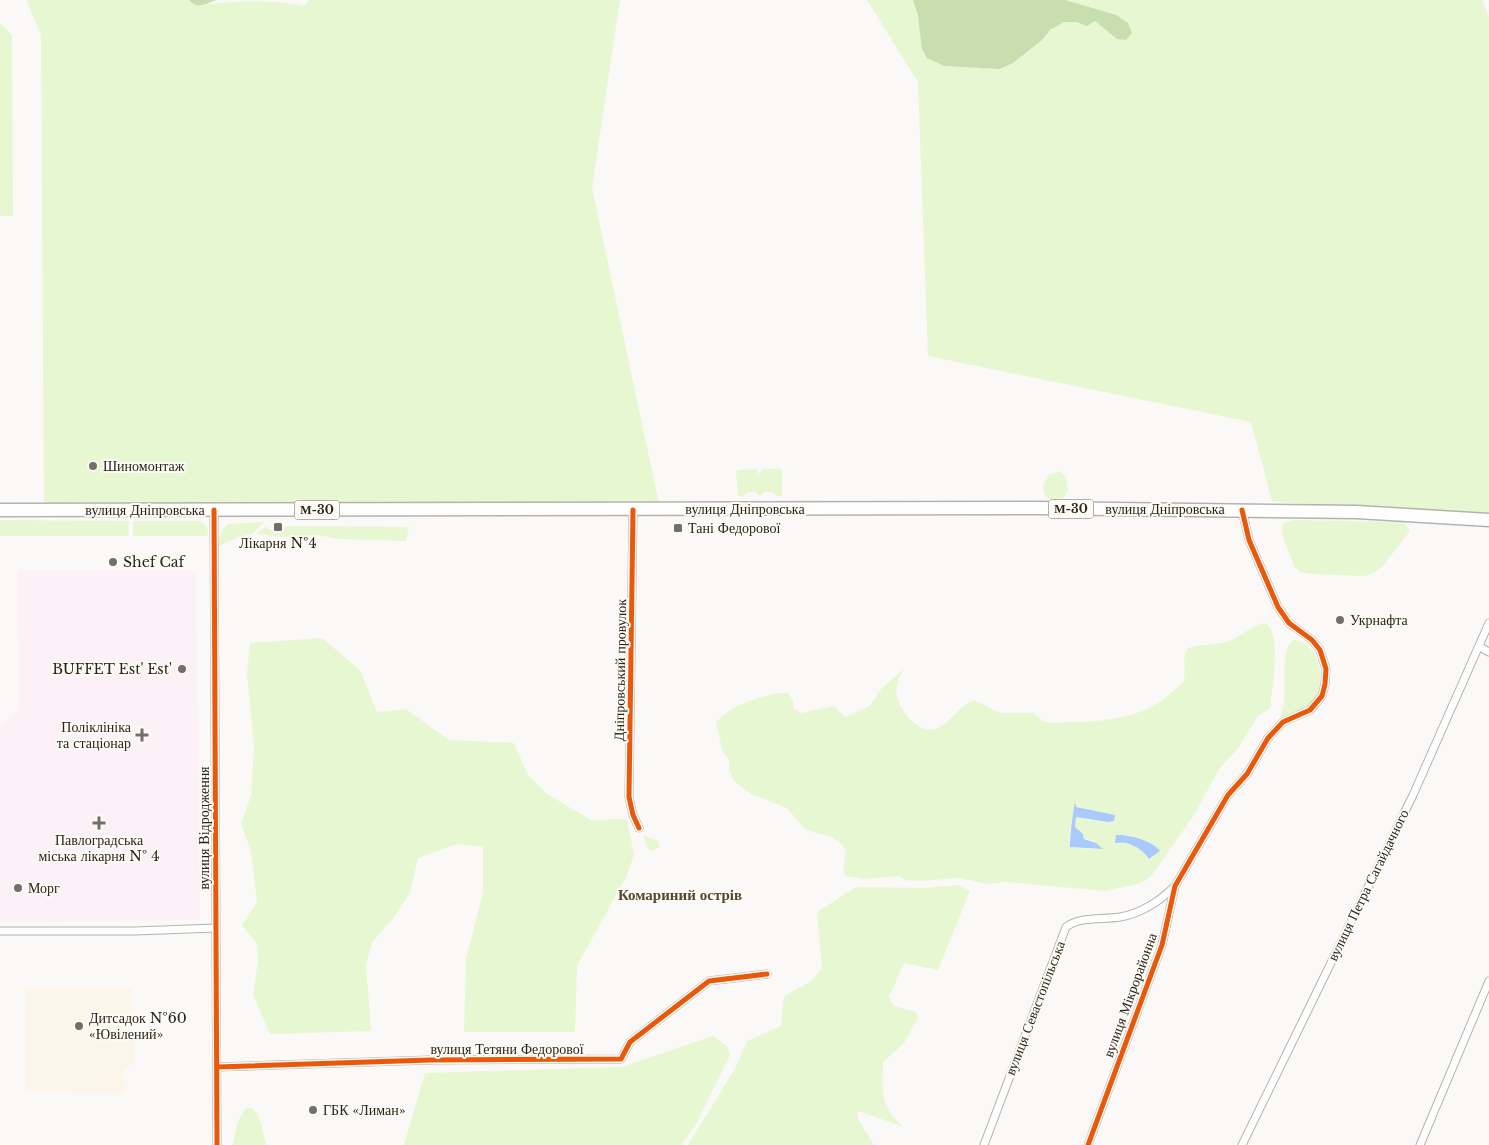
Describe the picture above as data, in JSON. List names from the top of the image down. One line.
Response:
{"streets":{"highway":["вулиця Дніпровська","М-30"],"street":["Дніпровський провулок","вулиця Відродження","вулиця Петра Сагайдачного","вулиця Мікрорайонна","вулиця Севастопільська","вулиця Тетяни Федорової"]},"crossings":[["вулиця Дніпровська","Дніпровський провулок"],["вулиця Дніпровська","вулиця Відродження"],["вулиця Дніпровська","вулиця Мікрорайонна"],["вулиця Відродження","вулиця Тетяни Федорової"],["вулиця Мікрорайонна","вулиця Севастопільська"]],"districts":["Комариний острів"],"places":{"other":["Шиномонтаж","Shef Caf","Укрнафта","BUFFET Est' Est'","Морг","Дитсадок №60 «Ювілений»","ГБК «Лиман»"],"transit":["Лікарня №4","Тані Федорової"],"health":["Поліклініка та стаціонар","Павлоградська міська лікарня № 4"]}}
